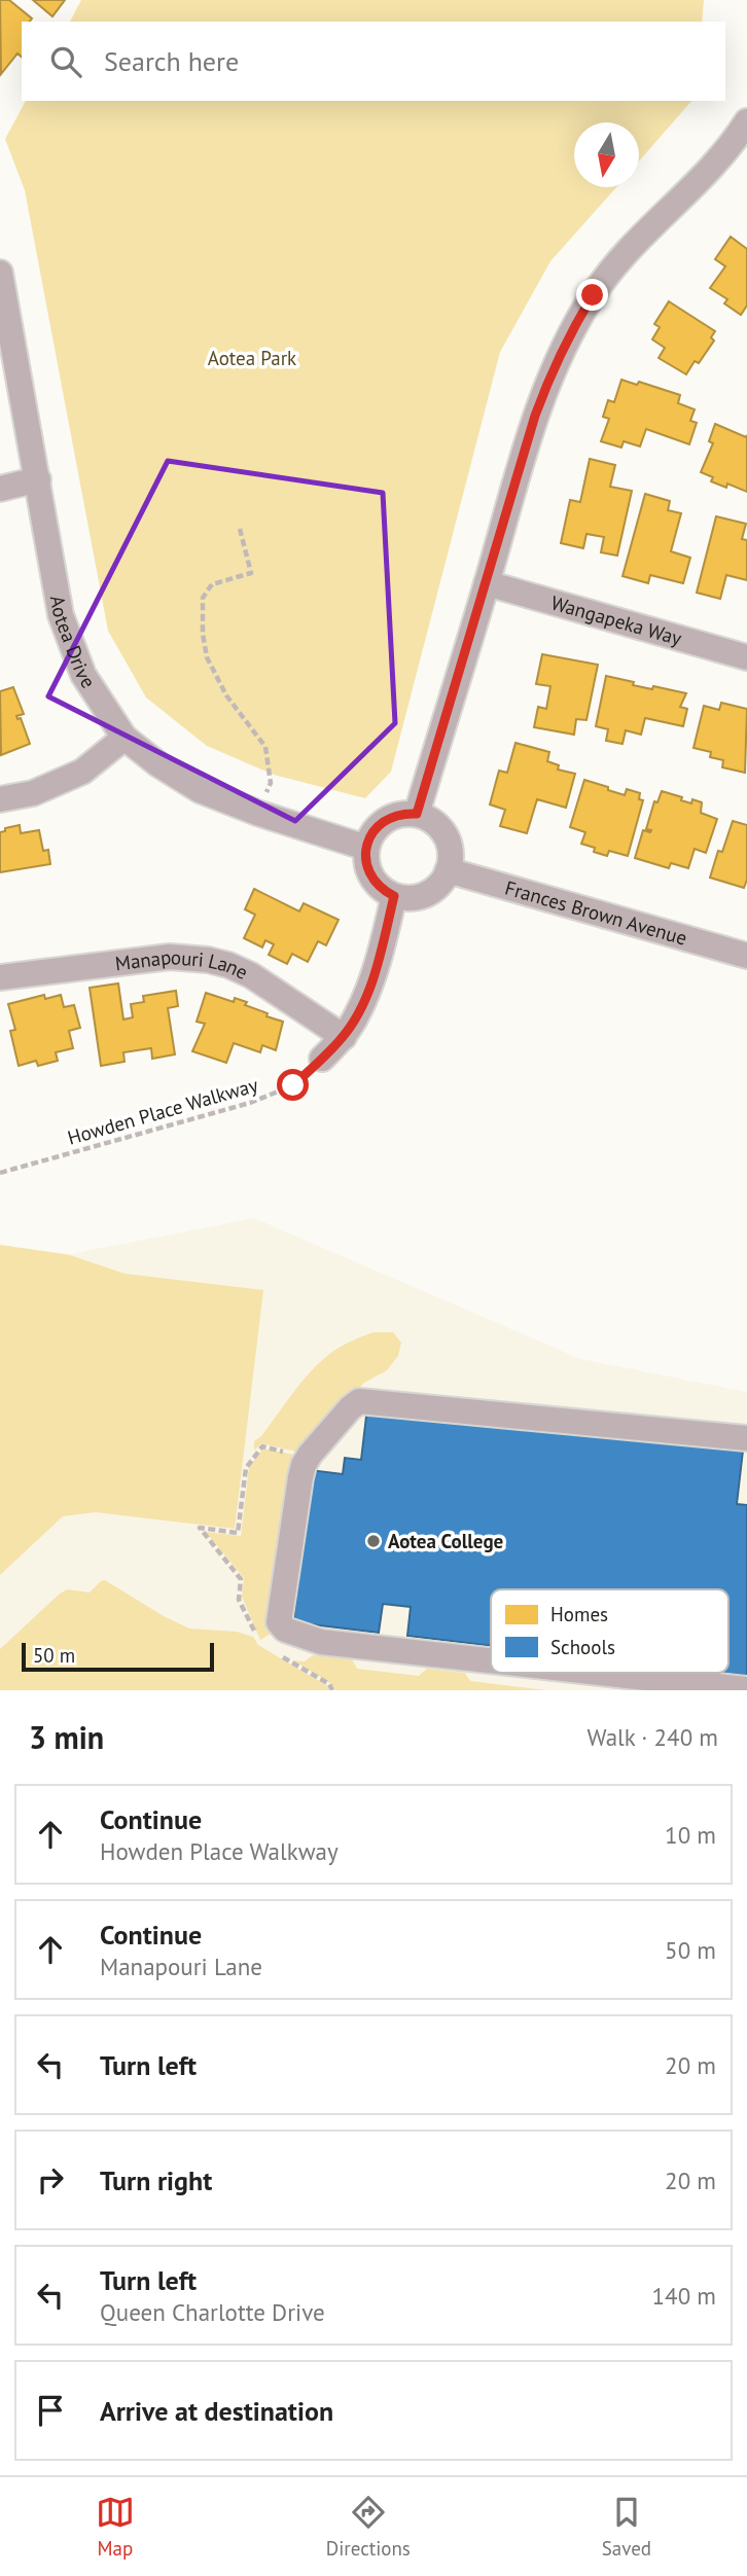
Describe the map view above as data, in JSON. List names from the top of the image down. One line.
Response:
{"streets":{"street":["Wangapeka Way","Aotea Drive","Frances Brown Avenue","Manapouri Lane"],"path":["Howden Place Walkway"]},"crossings":[["Aotea Drive","Frances Brown Avenue"]],"parks":["Aotea Park"],"places":["Aotea College"],"legend":["Homes","Schools"],"scale_bar":"50 m","north":"bottom","page":{"search":"Search here","scale":"50 m","heading":["3 min","Walk · 240 m"],"list":[["Continue","Howden Place Walkway","10 m"],["Continue","Manapouri Lane","50 m"],["Turn left","20 m"],["Turn right","20 m"],["Turn left","Queen Charlotte Drive","140 m"],"Arrive at destination"],"nav":["Map","Directions","Saved"]}}
